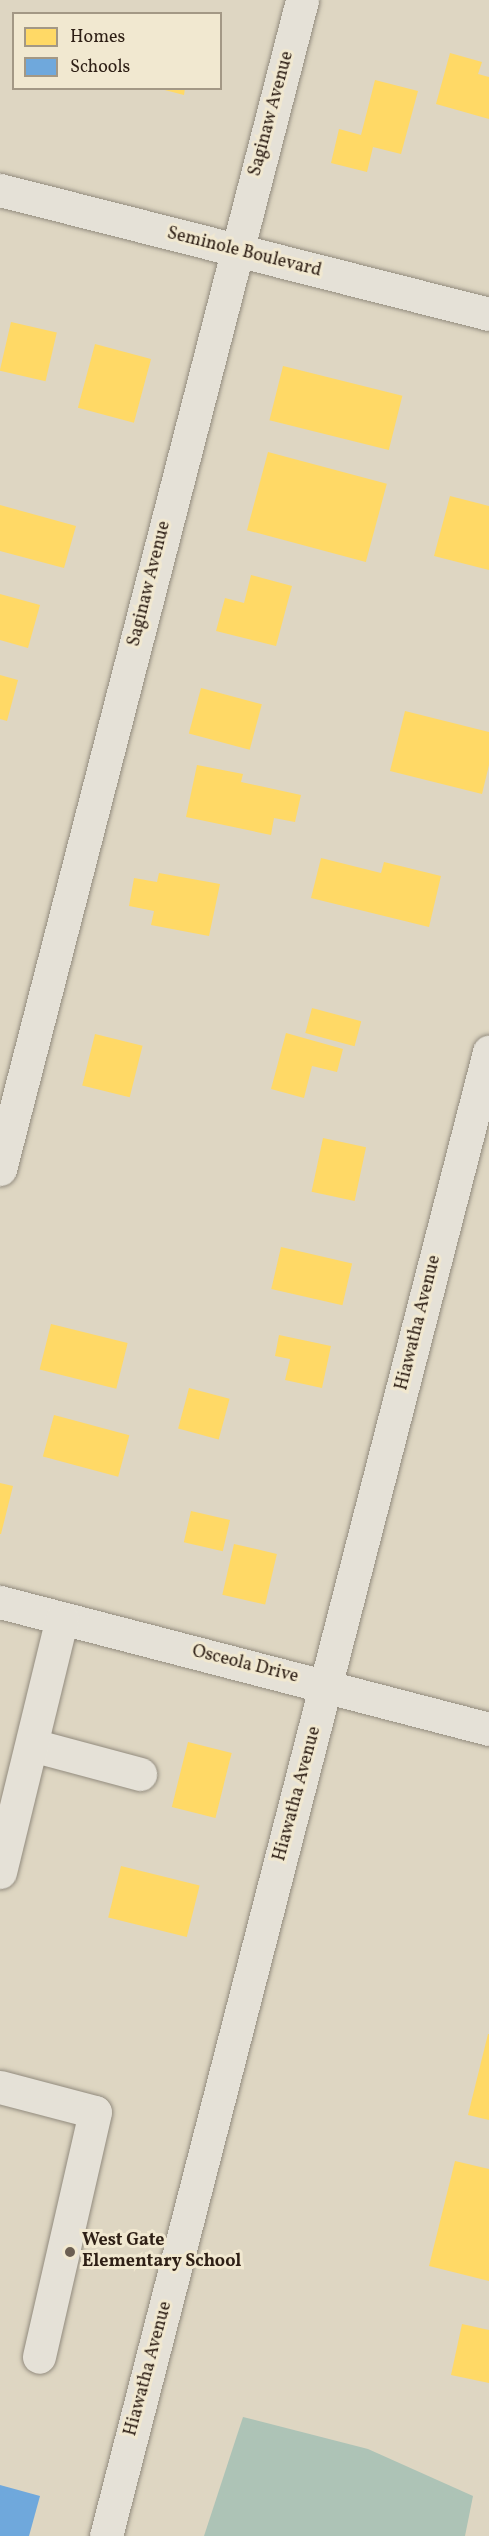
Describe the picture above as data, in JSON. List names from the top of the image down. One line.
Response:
{"streets":{"street":["Saginaw Avenue","Seminole Boulevard","Hiawatha Avenue","Osceola Drive"]},"crossings":[["Saginaw Avenue","Seminole Boulevard"],["Hiawatha Avenue","Osceola Drive"]],"places":["West Gate Elementary School"],"legend":["Homes","Schools"]}
